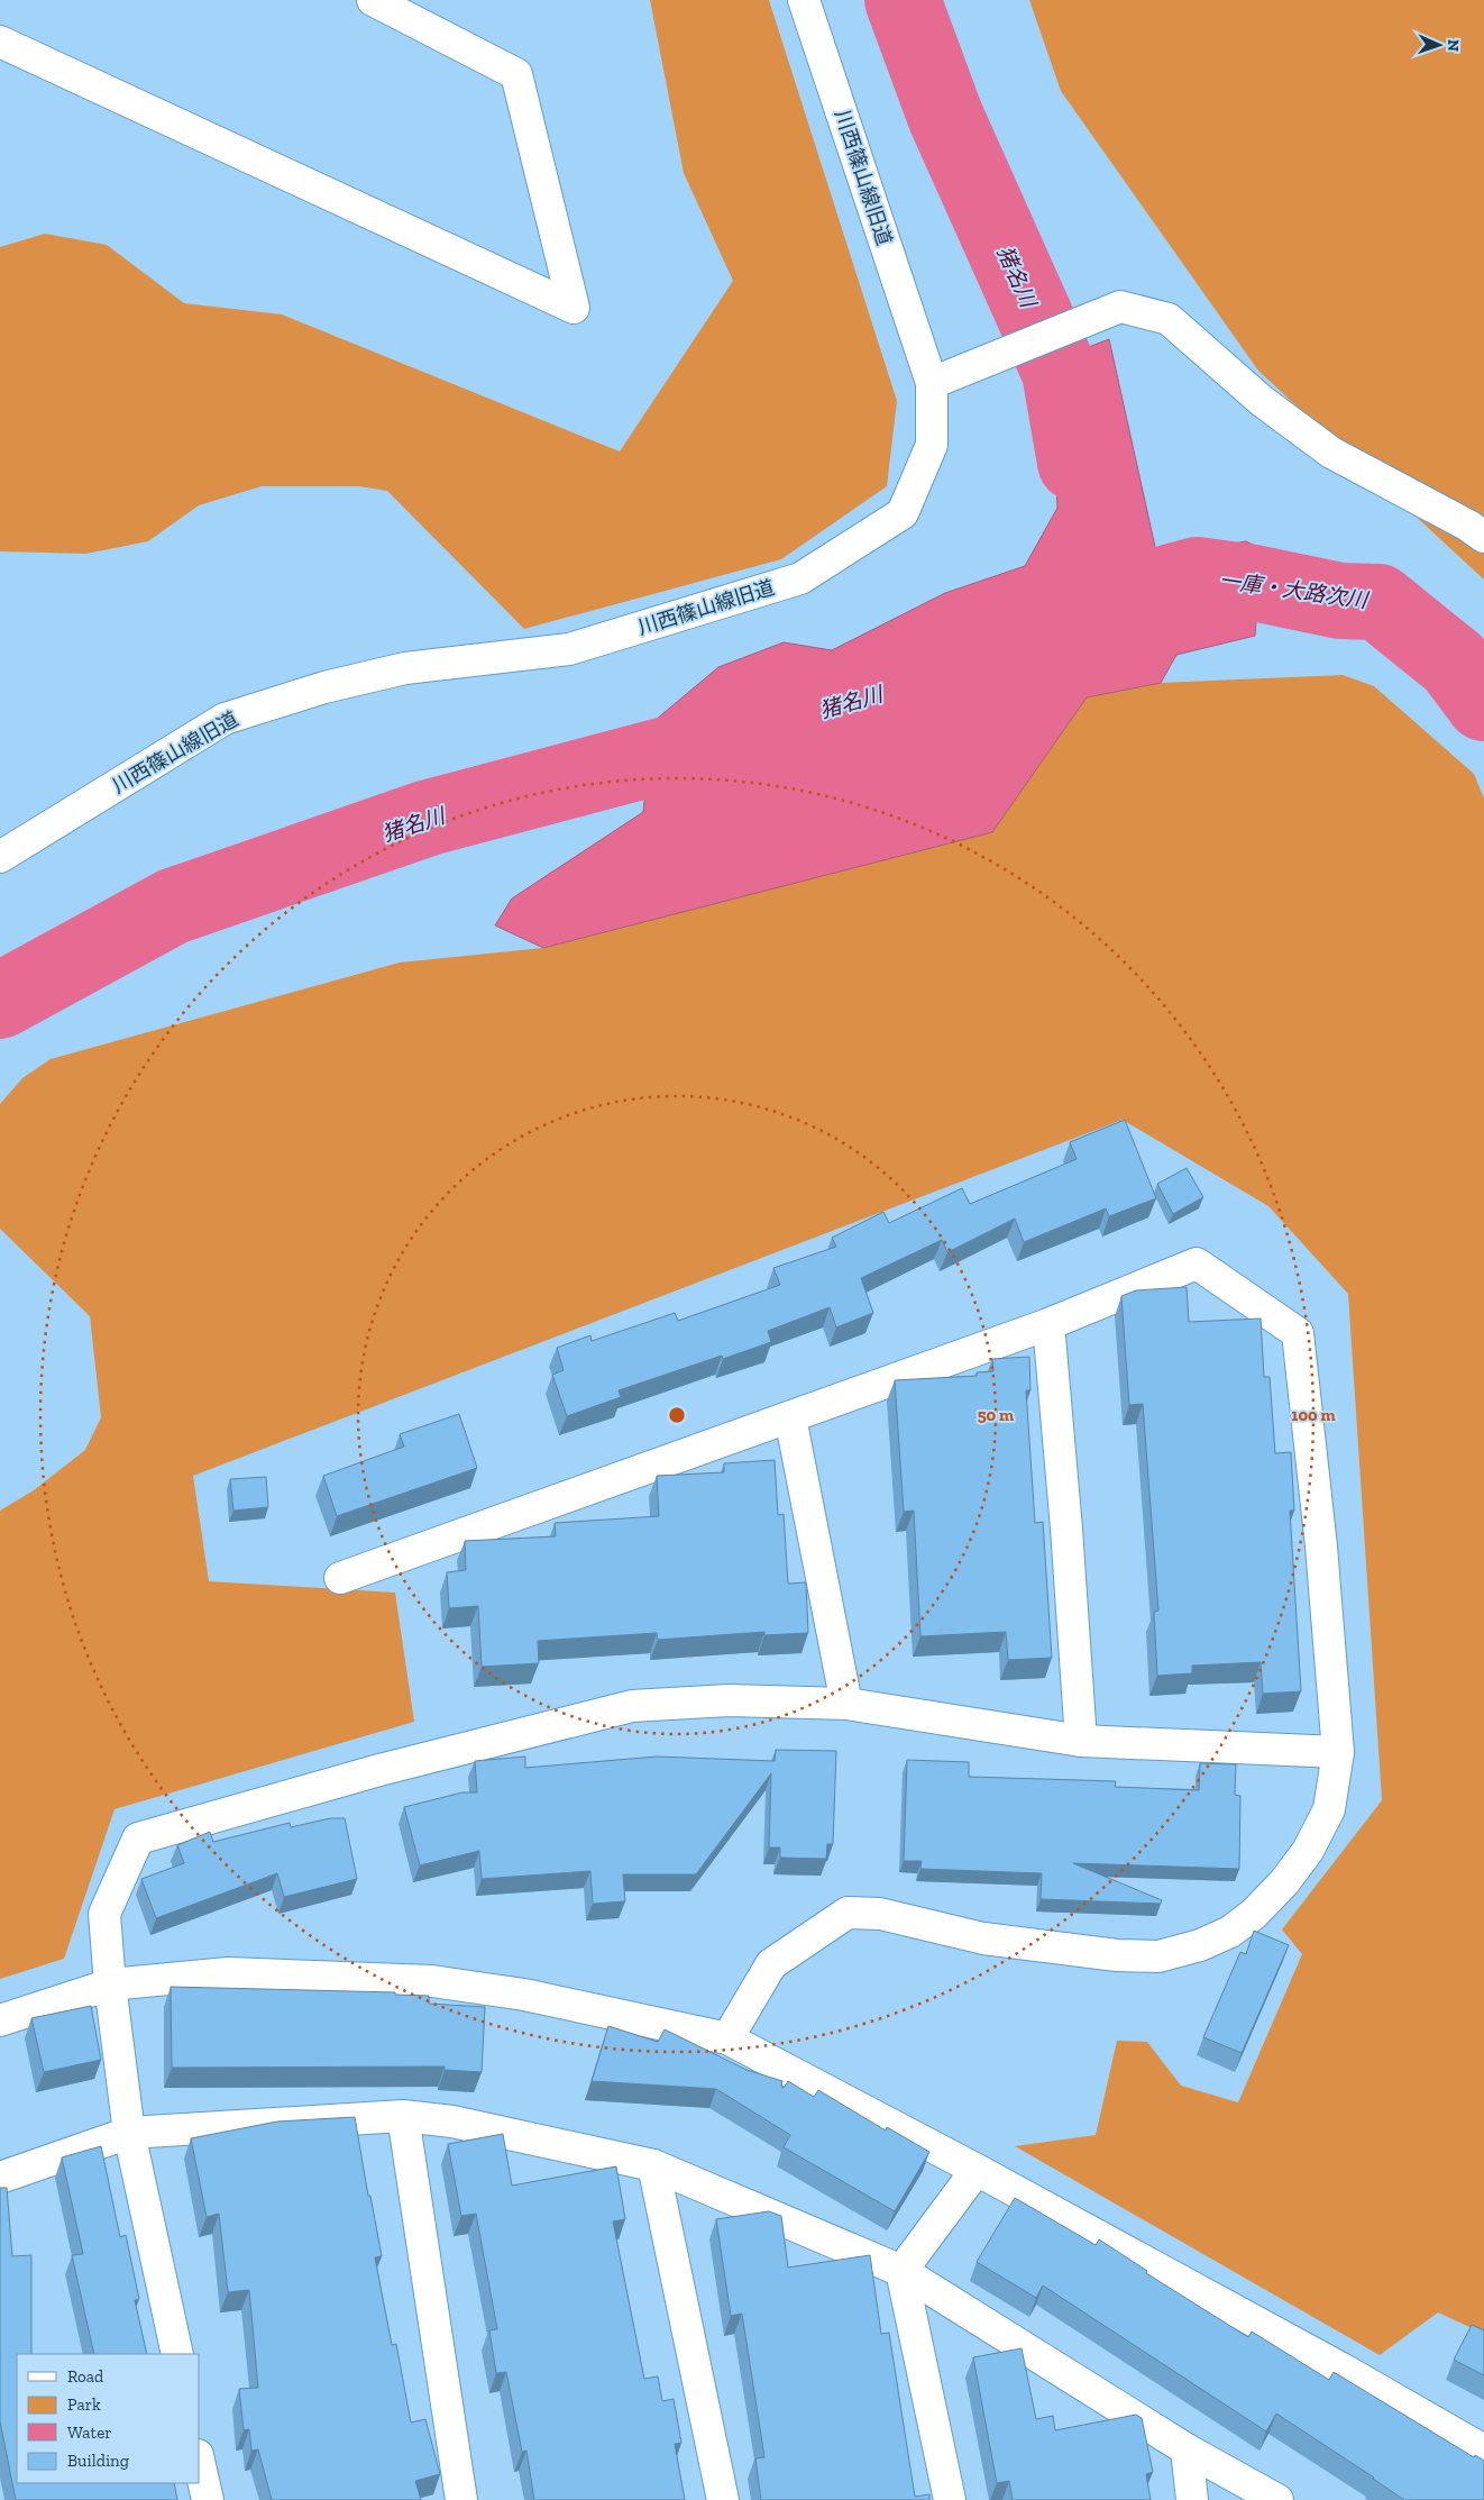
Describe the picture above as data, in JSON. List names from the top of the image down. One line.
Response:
{"streets":{"street":["川西篠山線旧道"]},"water":["猪名川","一庫・大路次川"],"legend":["Road","Park","Water","Building"],"north":"right","rings":["50 m","100 m"]}
